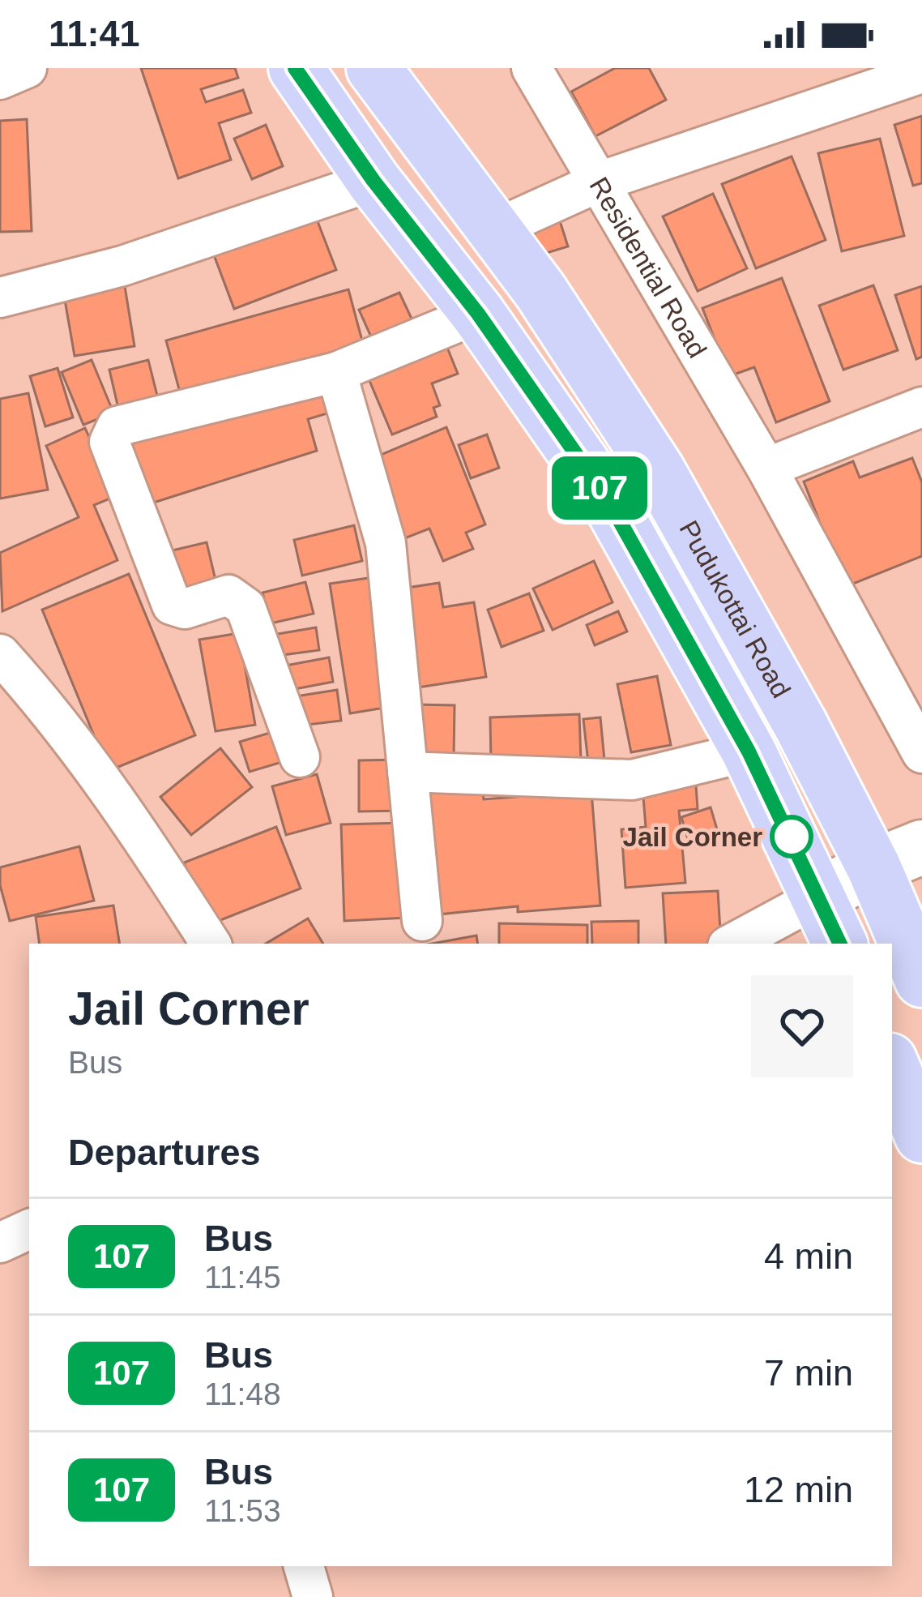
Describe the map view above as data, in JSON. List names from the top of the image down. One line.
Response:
{"streets":{"highway":["Pudukottai Road"],"street":["Residential Road"]},"places":["Jail Corner"],"lines":["bus line 107"],"page":{"status":"11:41","on_map":"107","heading":[["Jail Corner","Bus"],"Departures"],"list":[{"mark":"107","name":"Bus","note":"11:45","value":"4 min"},{"mark":"107","name":"Bus","note":"11:48","value":"7 min"},{"mark":"107","name":"Bus","note":"11:53","value":"12 min"}]}}
